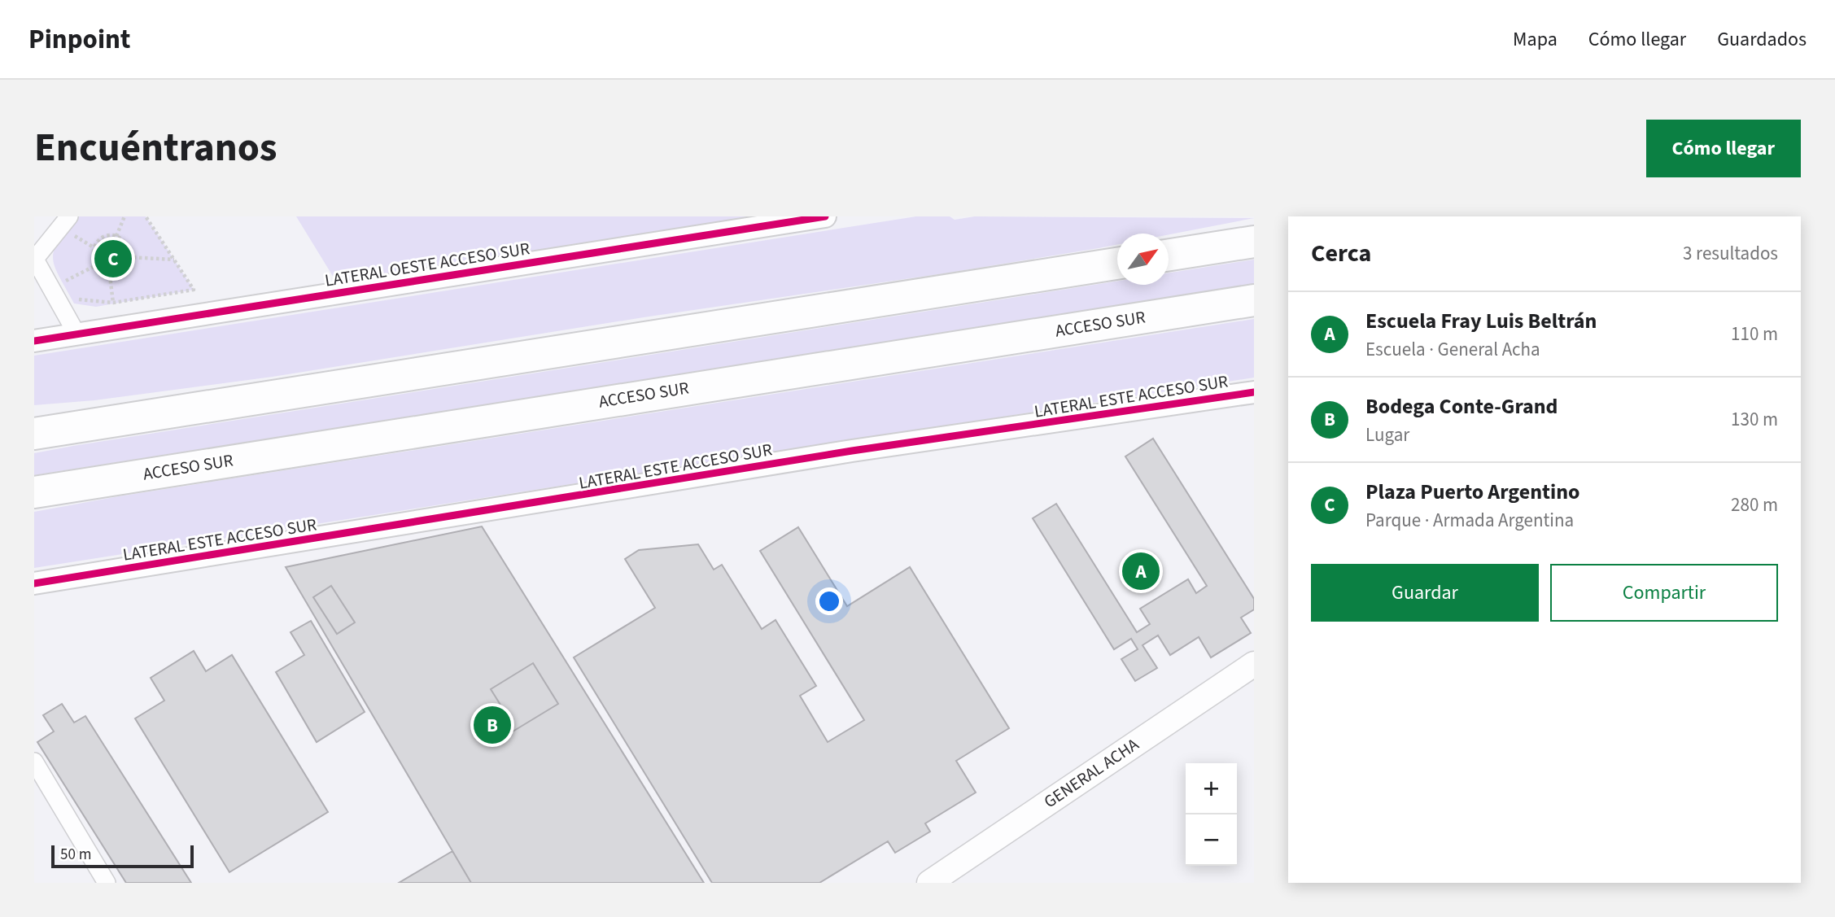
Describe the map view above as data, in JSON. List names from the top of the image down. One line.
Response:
{"streets":{"highway":["ACCESO SUR"],"main road":["GENERAL ACHA"],"street":["LATERAL OESTE ACCESO SUR","LATERAL ESTE ACCESO SUR"]},"scale_bar":"50 m","north":"top right","page":{"header":"Pinpoint","nav":["Mapa","Cómo llegar","Guardados"],"title":"Encuéntranos","buttons":["Cómo llegar",["Guardar","Compartir"]],"heading":["Cerca","3 resultados"],"pins":["C","A","B"],"list":[{"mark":"A","name":"Escuela Fray Luis Beltrán","note":"Escuela · General Acha","value":"110 m"},{"mark":"B","name":"Bodega Conte-Grand","note":"Lugar","value":"130 m"},{"mark":"C","name":"Plaza Puerto Argentino","note":"Parque · Armada Argentina","value":"280 m"}],"map_buttons":["+","−"],"scale":"50 m"}}
